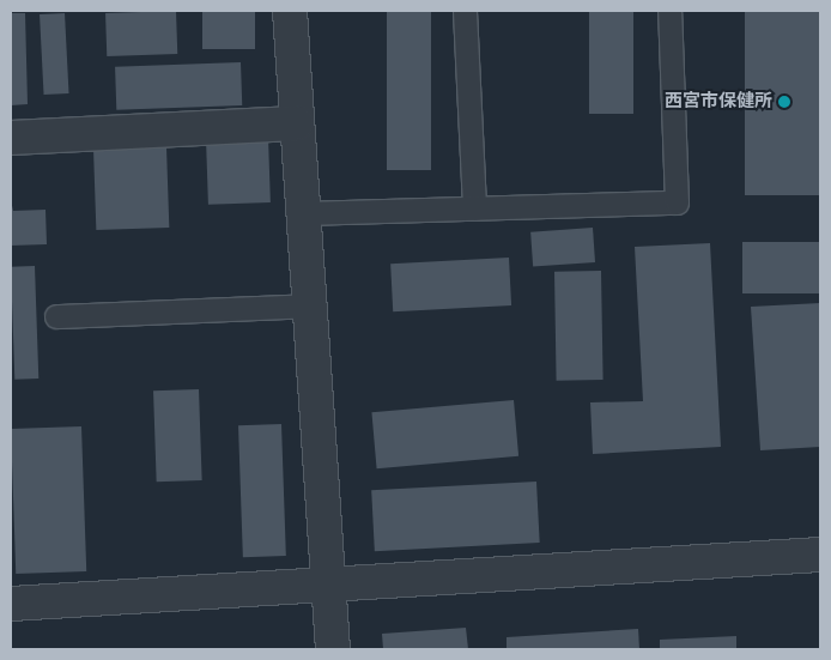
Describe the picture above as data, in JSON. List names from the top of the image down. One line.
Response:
{"places":["西宮市保健所"]}
